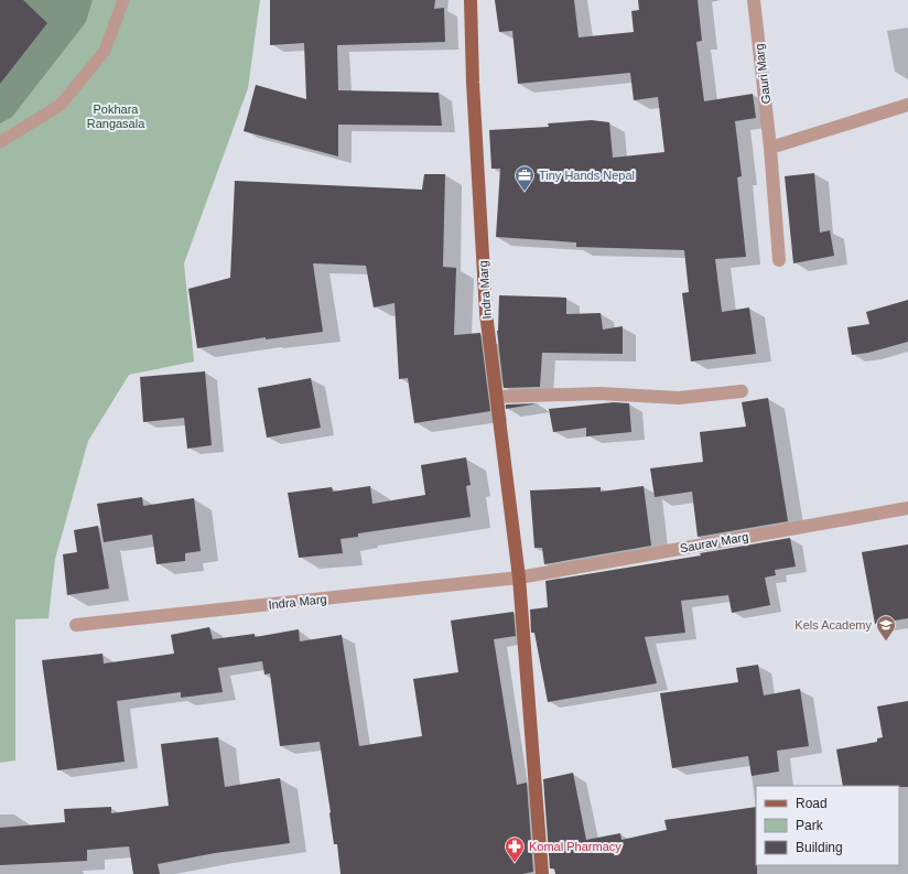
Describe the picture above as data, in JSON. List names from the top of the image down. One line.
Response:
{"streets":{"main road":["Indra Marg"],"street":["Gauri Marg","Saurav Marg"]},"crossings":[["Indra Marg","Saurav Marg"]],"parks":["Pokhara Rangasala"],"places":{"office":["Tiny Hands Nepal"],"school or university":["Kels Academy"],"pharmacy":["Komal Pharmacy"]},"legend":["Road","Park","Building"]}
